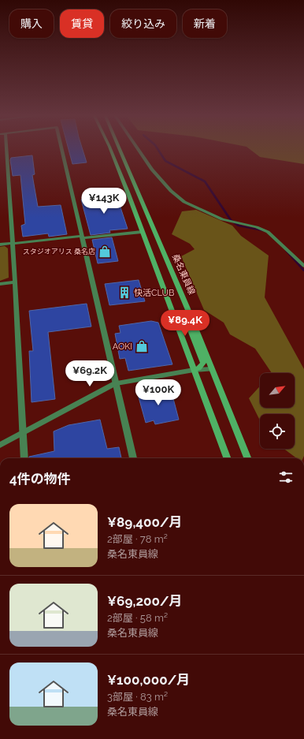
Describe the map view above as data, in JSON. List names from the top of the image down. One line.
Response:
{"streets":{"main road":["桑名東員線"]},"places":{"shop":["スタジオアリス 桑名店","AOKI"],"building":["快活CLUB"]},"north":"top right","page":{"chip":["購入","賃貸","絞り込み","新着"],"price":["¥143K","¥89.4K","¥69.2K","¥100K"],"heading":"4件の物件","list":[{"name":"¥89,400/月","note":"2部屋 · 78 m² · 桑名東員線"},{"name":"¥69,200/月","note":"2部屋 · 58 m² · 桑名東員線"},{"name":"¥100,000/月","note":"3部屋 · 83 m² · 桑名東員線"}]}}
